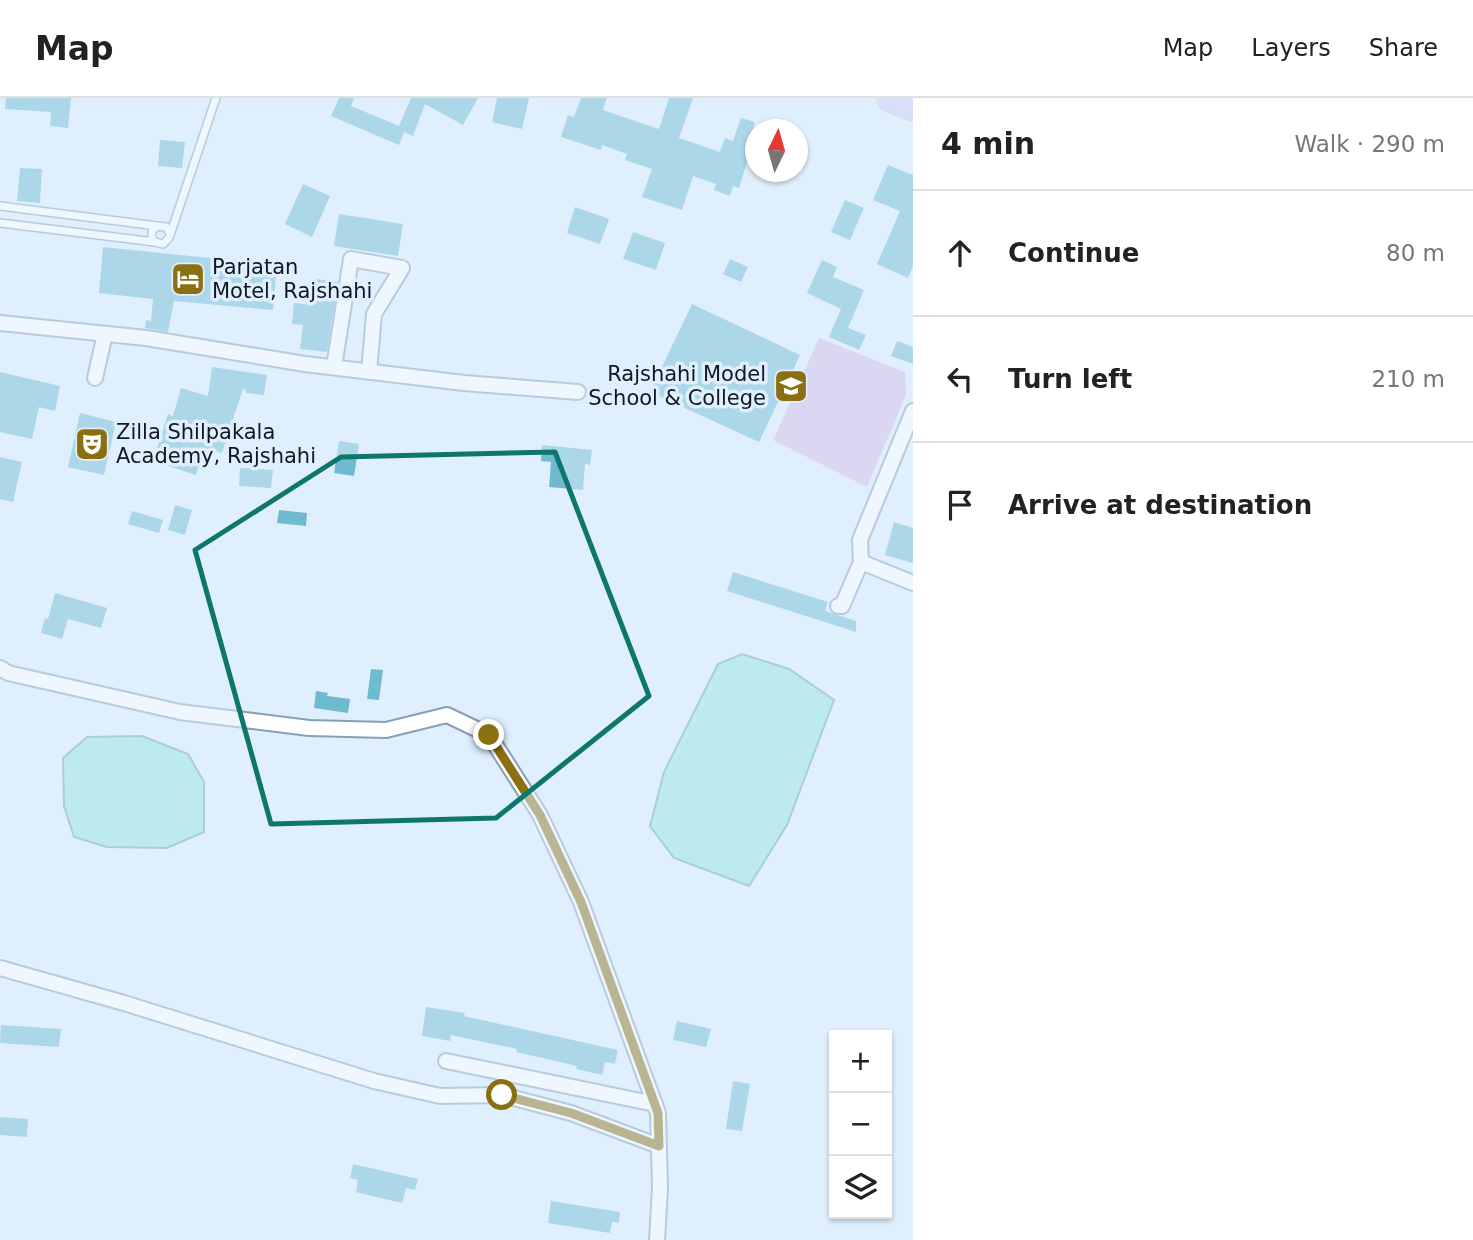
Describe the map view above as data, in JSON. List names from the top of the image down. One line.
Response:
{"places":{"hotel":["Parjatan Motel, Rajshahi"],"school or university":["Rajshahi Model School & College"],"theatre":["Zilla Shilpakala Academy, Rajshahi"]},"north":"top","page":{"header":"Map","nav":["Map","Layers","Share"],"heading":["4 min","Walk · 290 m"],"list":[["Continue","80 m"],["Turn left","210 m"],"Arrive at destination"],"map_buttons":["+","−"]}}
